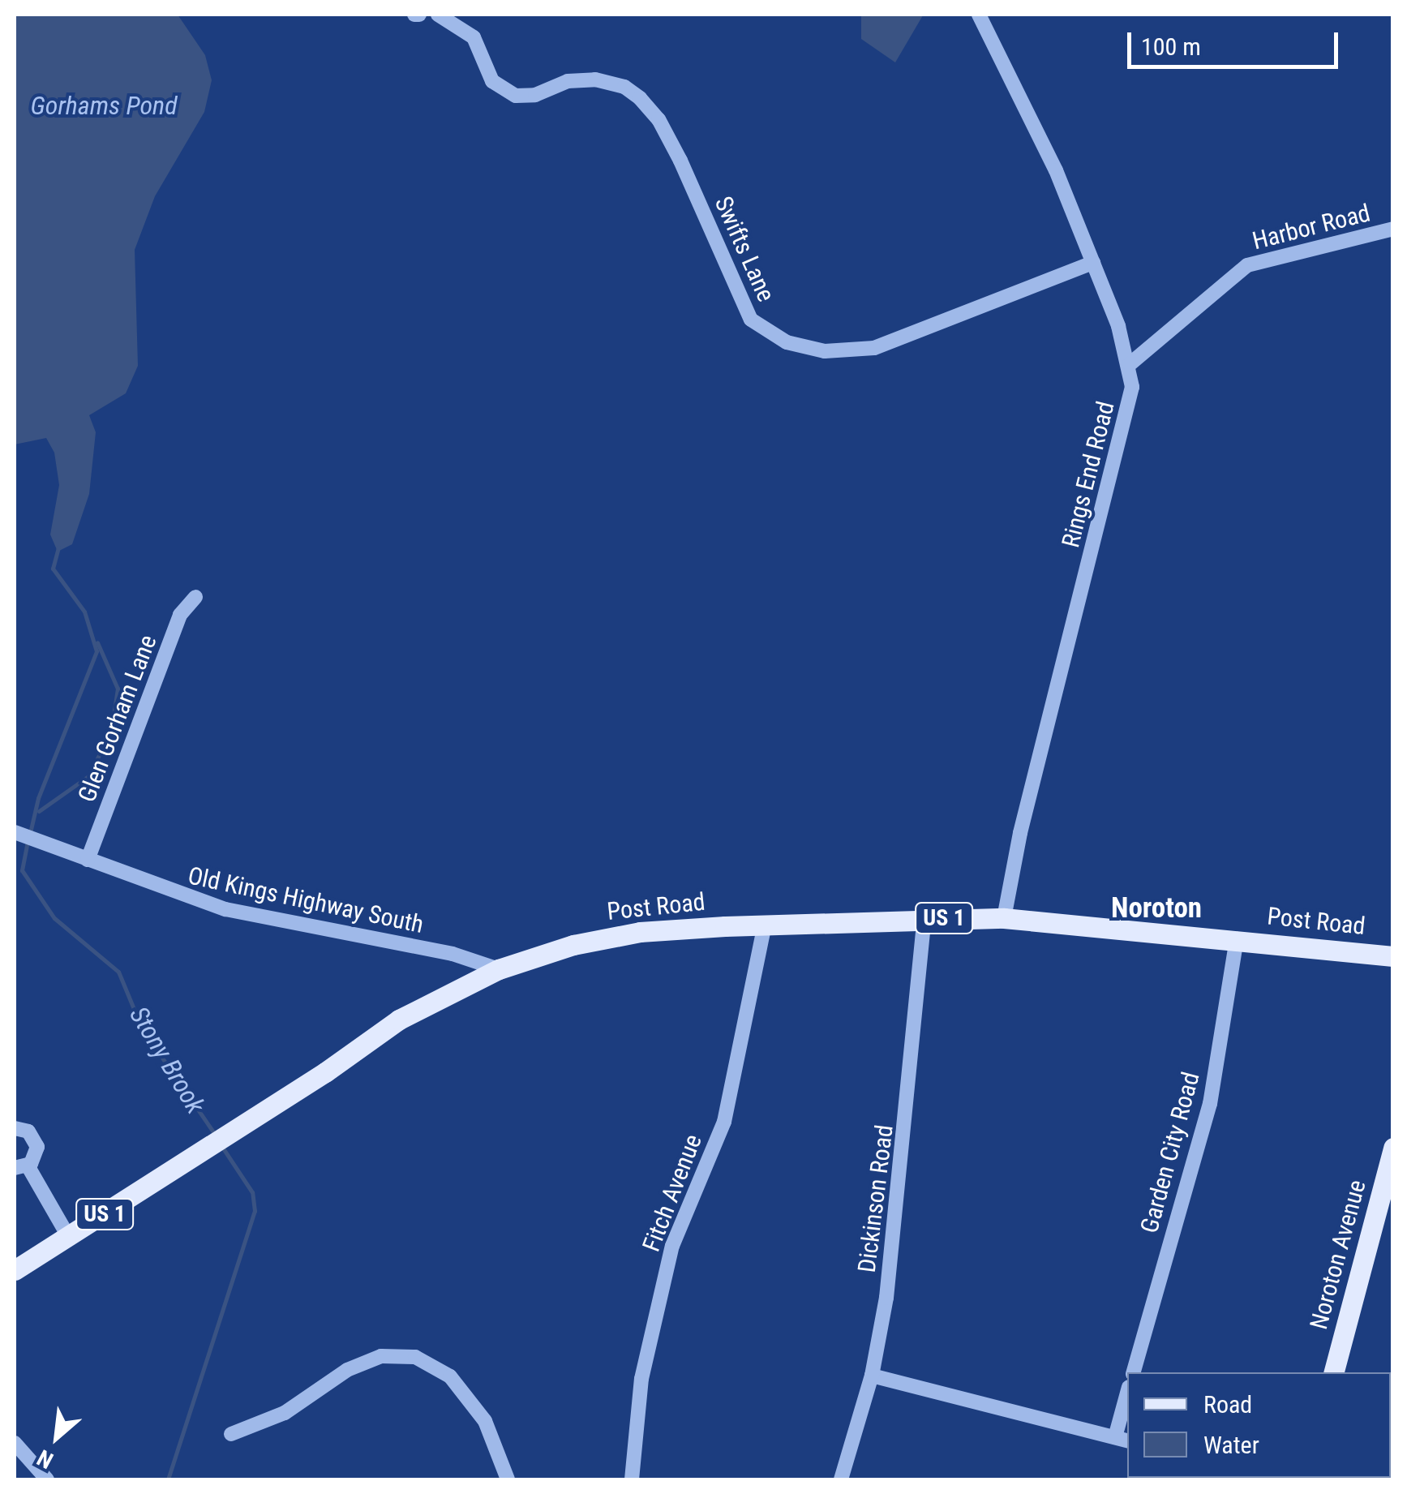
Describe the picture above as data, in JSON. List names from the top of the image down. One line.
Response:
{"streets":{"main road":["Post Road","US 1","Noroton Avenue"],"street":["Harbor Road","Swifts Lane","Rings End Road","Glen Gorham Lane","Old Kings Highway South","Garden City Road","Fitch Avenue","Dickinson Road"]},"crossings":[["Harbor Road","Rings End Road"],["Swifts Lane","Rings End Road"],["Rings End Road","Post Road"],["Glen Gorham Lane","Old Kings Highway South"],["Old Kings Highway South","Post Road"],["Post Road","Garden City Road"],["Post Road","Fitch Avenue"],["Post Road","Dickinson Road"]],"districts":["Noroton"],"water":["Gorhams Pond","Stony Brook"],"legend":["Road","Water"],"scale_bar":"100 m","north":"bottom left"}
